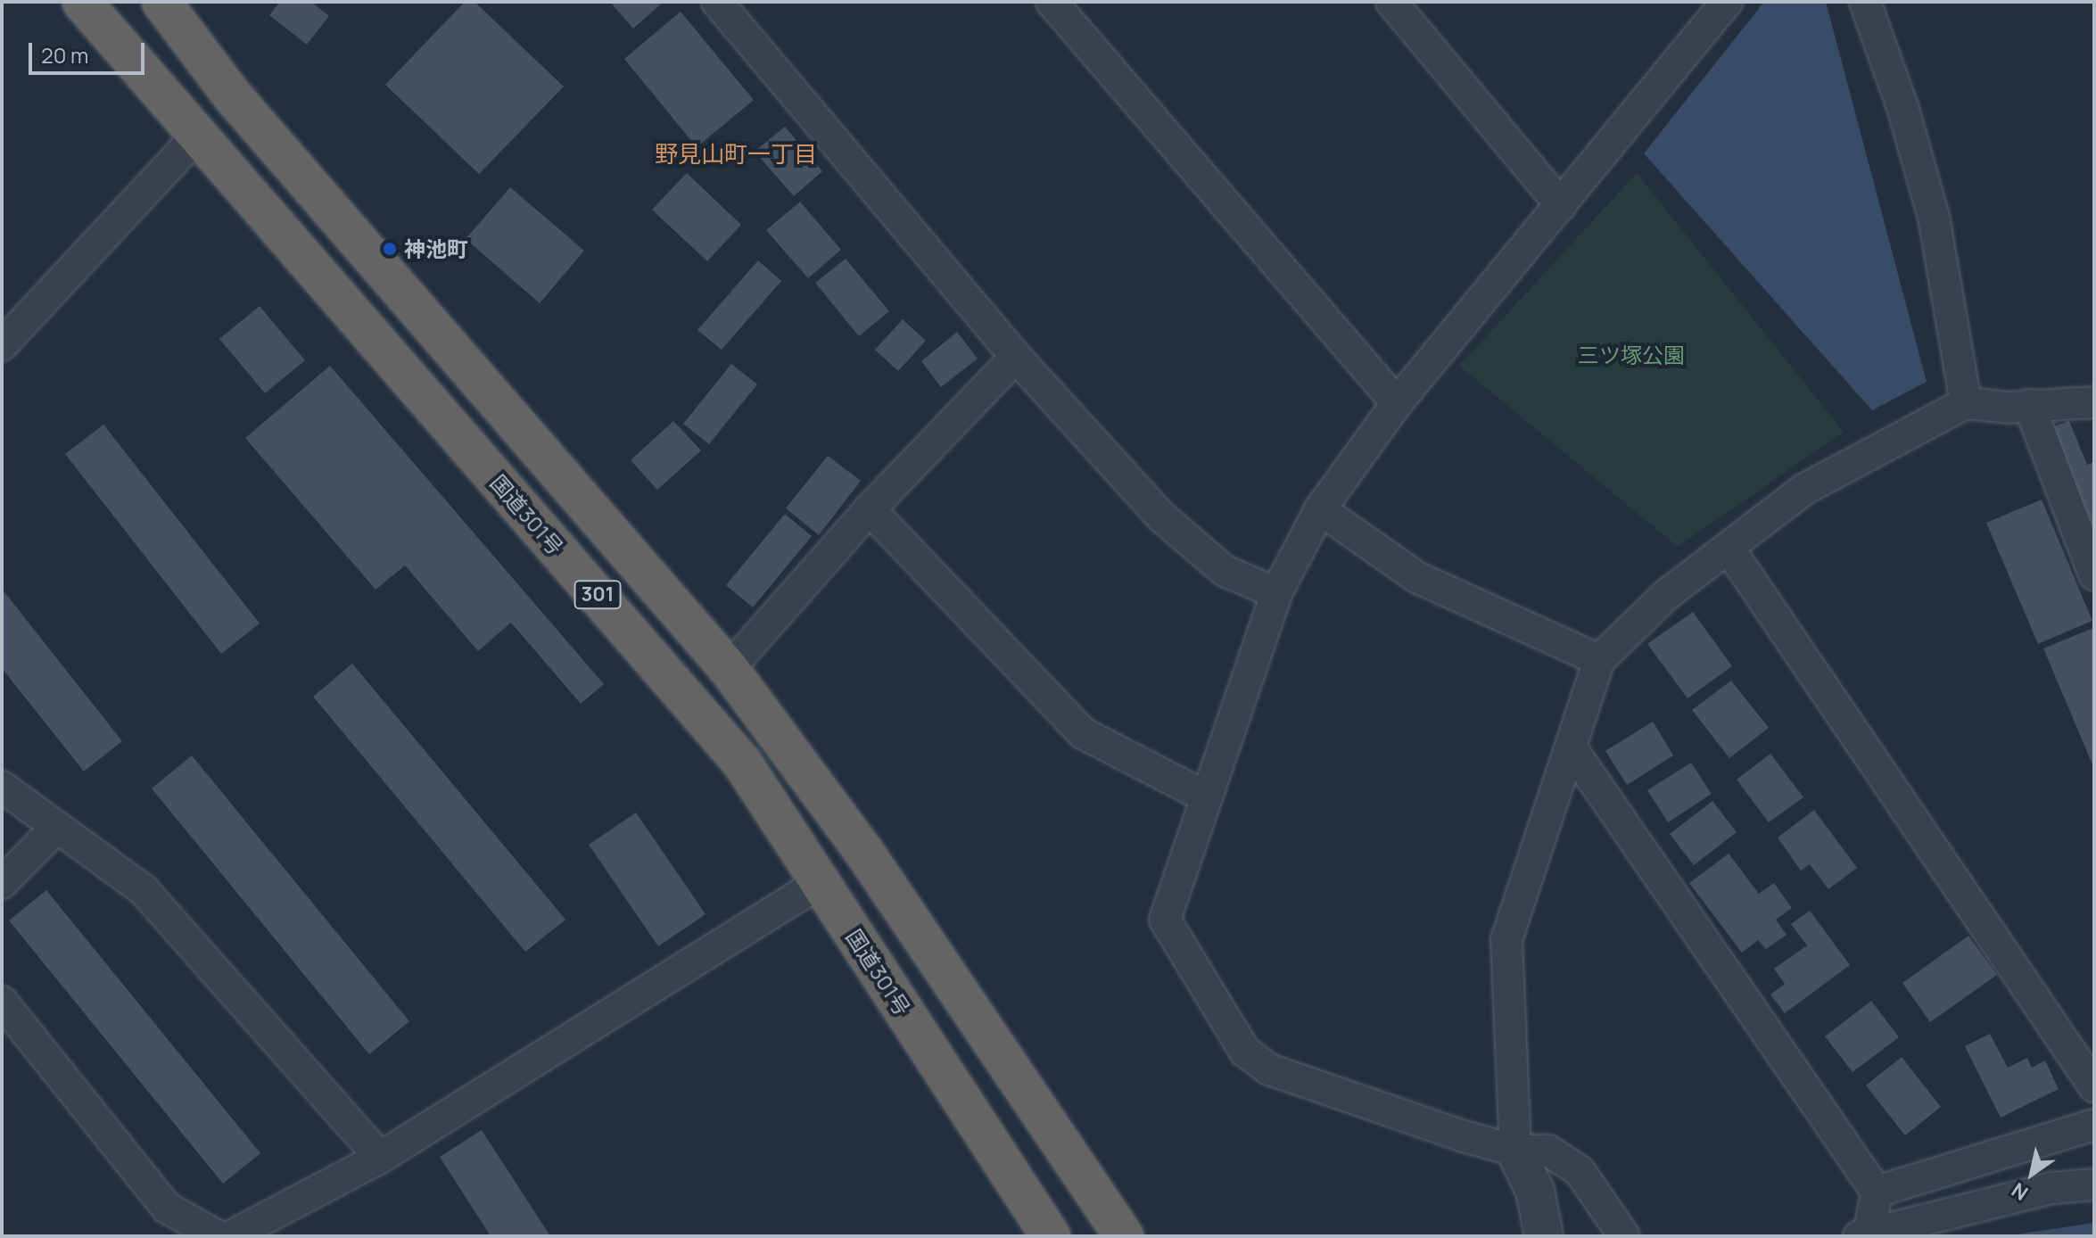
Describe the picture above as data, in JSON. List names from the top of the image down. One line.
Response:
{"streets":{"highway":["国道301号","301"]},"districts":["野見山町一丁目"],"parks":["三ツ塚公園"],"places":["神池町"],"scale_bar":"20 m","north":"bottom left"}
